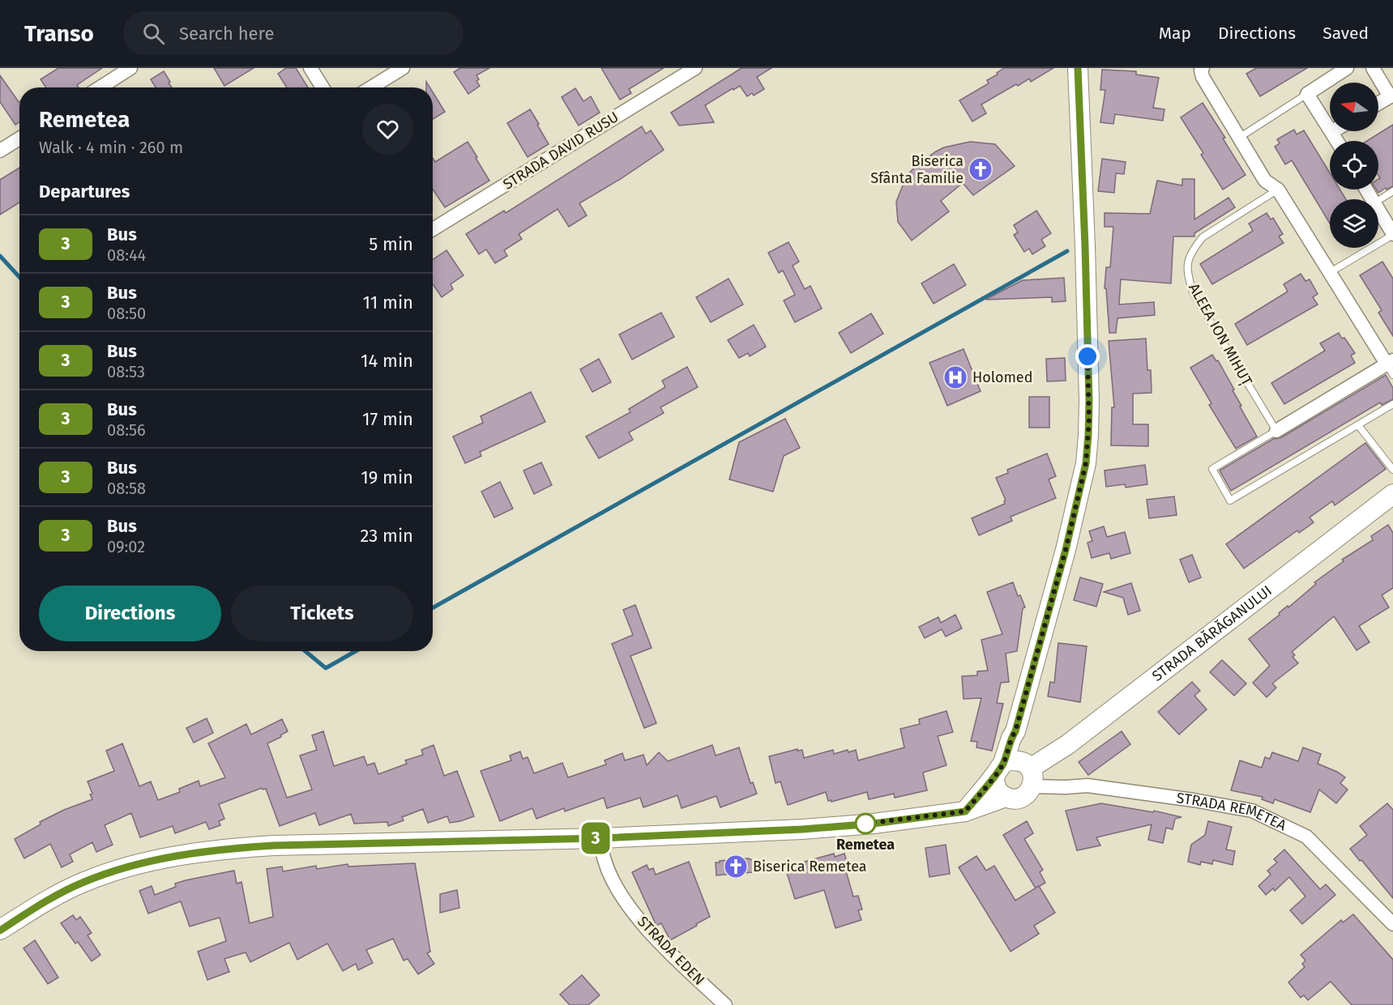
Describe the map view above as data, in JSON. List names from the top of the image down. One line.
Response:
{"streets":{"street":["STRADA DAVID RUSU","STRADA BĂRĂGANULUI","STRADA REMETEA","STRADA EDEN"],"lane":["ALEEA ION MIHUȚ"]},"crossings":[["STRADA BĂRĂGANULUI","STRADA REMETEA"]],"places":{"church":["Biserica Sfânta Familie","Biserica Remetea"],"hospital":["Holomed"],"other":["Remetea"]},"lines":["bus line 3"],"north":"left","page":{"header":"Transo","search":"Search here","nav":["Map","Directions","Saved"],"on_map":"3","heading":[["Remetea","Walk · 4 min · 260 m"],"Departures"],"list":[{"mark":"3","name":"Bus","note":"08:44","value":"5 min"},{"mark":"3","name":"Bus","note":"08:50","value":"11 min"},{"mark":"3","name":"Bus","note":"08:53","value":"14 min"},{"mark":"3","name":"Bus","note":"08:56","value":"17 min"},{"mark":"3","name":"Bus","note":"08:58","value":"19 min"},{"mark":"3","name":"Bus","note":"09:02","value":"23 min"}],"buttons":["Directions","Tickets"]}}
